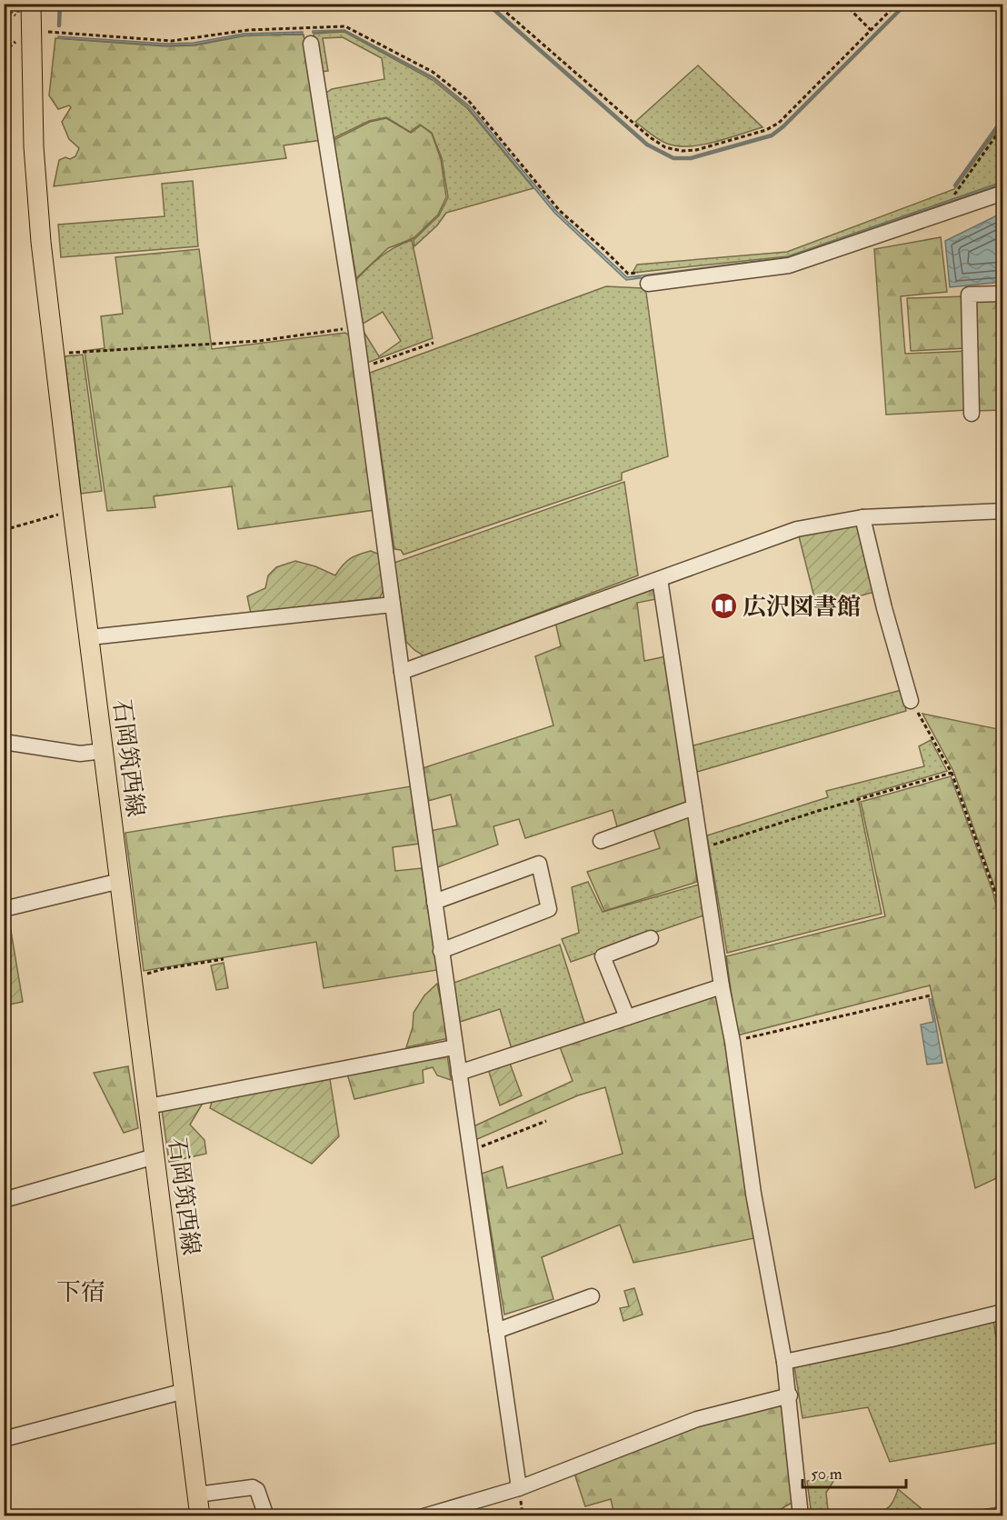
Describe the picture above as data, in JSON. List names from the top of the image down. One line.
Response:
{"streets":{"main road":["石岡筑西線"]},"districts":["下宿"],"places":{"library":["広沢図書館"]},"scale_bar":"50 m"}
